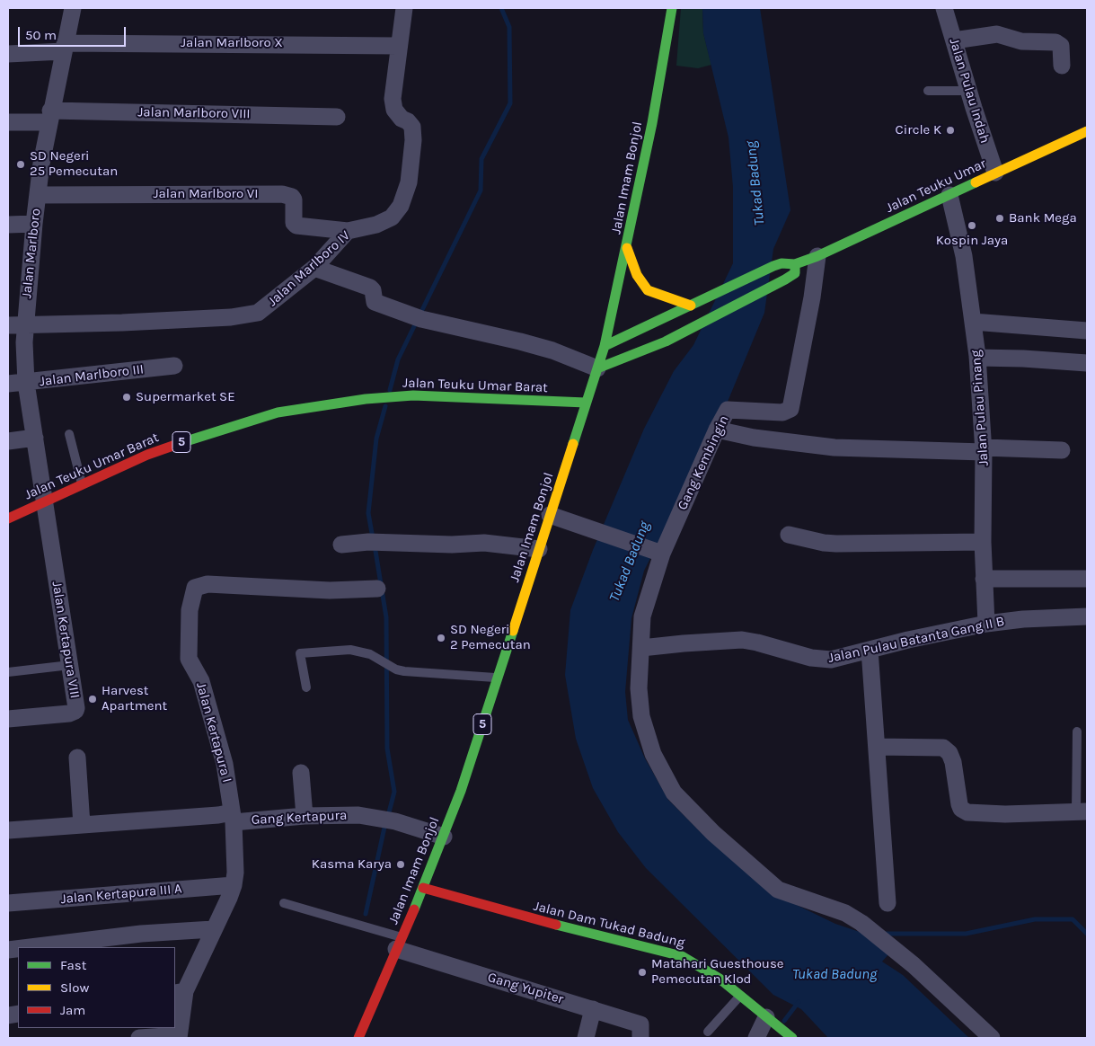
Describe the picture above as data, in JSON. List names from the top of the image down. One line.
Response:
{"streets":{"main road":["Jalan Imam Bonjol","Jalan Teuku Umar","Jalan Teuku Umar Barat","5","Jalan Dam Tukad Badung"],"street":["Jalan Marlboro X","Jalan Pulau Indah","Jalan Marlboro VIII","Jalan Marlboro VI","Jalan Marlboro","Jalan Marlboro IV","Jalan Marlboro III","Jalan Pulau Pinang","Gang Kembingin","Jalan Kertapura VIII","Jalan Pulau Batanta Gang II B","Jalan Kertapura I","Gang Kertapura","Jalan Kertapura III A","Gang Yupiter"]},"crossings":[["Jalan Marlboro X","Jalan Marlboro"],["Jalan Marlboro X","Jalan Marlboro IV"],["Jalan Pulau Indah","Jalan Teuku Umar"],["Jalan Marlboro VIII","Jalan Marlboro"],["Jalan Imam Bonjol","Jalan Teuku Umar"],["Jalan Imam Bonjol","Jalan Teuku Umar Barat"],["Jalan Imam Bonjol","Gang Kertapura"],["Jalan Imam Bonjol","Jalan Dam Tukad Badung"],["Jalan Imam Bonjol","Gang Yupiter"],["Jalan Teuku Umar","Jalan Pulau Pinang"],["Jalan Teuku Umar","Gang Kembingin"],["Jalan Marlboro VI","Jalan Marlboro"],["Jalan Marlboro VI","Jalan Marlboro IV"],["Jalan Marlboro","Jalan Marlboro IV"],["Jalan Marlboro","Jalan Marlboro III"],["Jalan Marlboro","Jalan Teuku Umar Barat"],["Jalan Marlboro","Jalan Kertapura VIII"],["Jalan Teuku Umar Barat","Jalan Kertapura VIII"],["Jalan Pulau Pinang","Jalan Pulau Batanta Gang II B"],["Gang Kembingin","Jalan Pulau Batanta Gang II B"],["Jalan Kertapura I","Gang Kertapura"]],"water":["Tukad Badung"],"places":["Circle K","SD Negeri 25 Pemecutan","Bank Mega","Kospin Jaya","Supermarket SE","SD Negeri 2 Pemecutan","Harvest Apartment","Kasma Karya","Matahari Guesthouse Pemecutan Klod"],"legend":["Fast","Slow","Jam"],"scale_bar":"50 m"}
